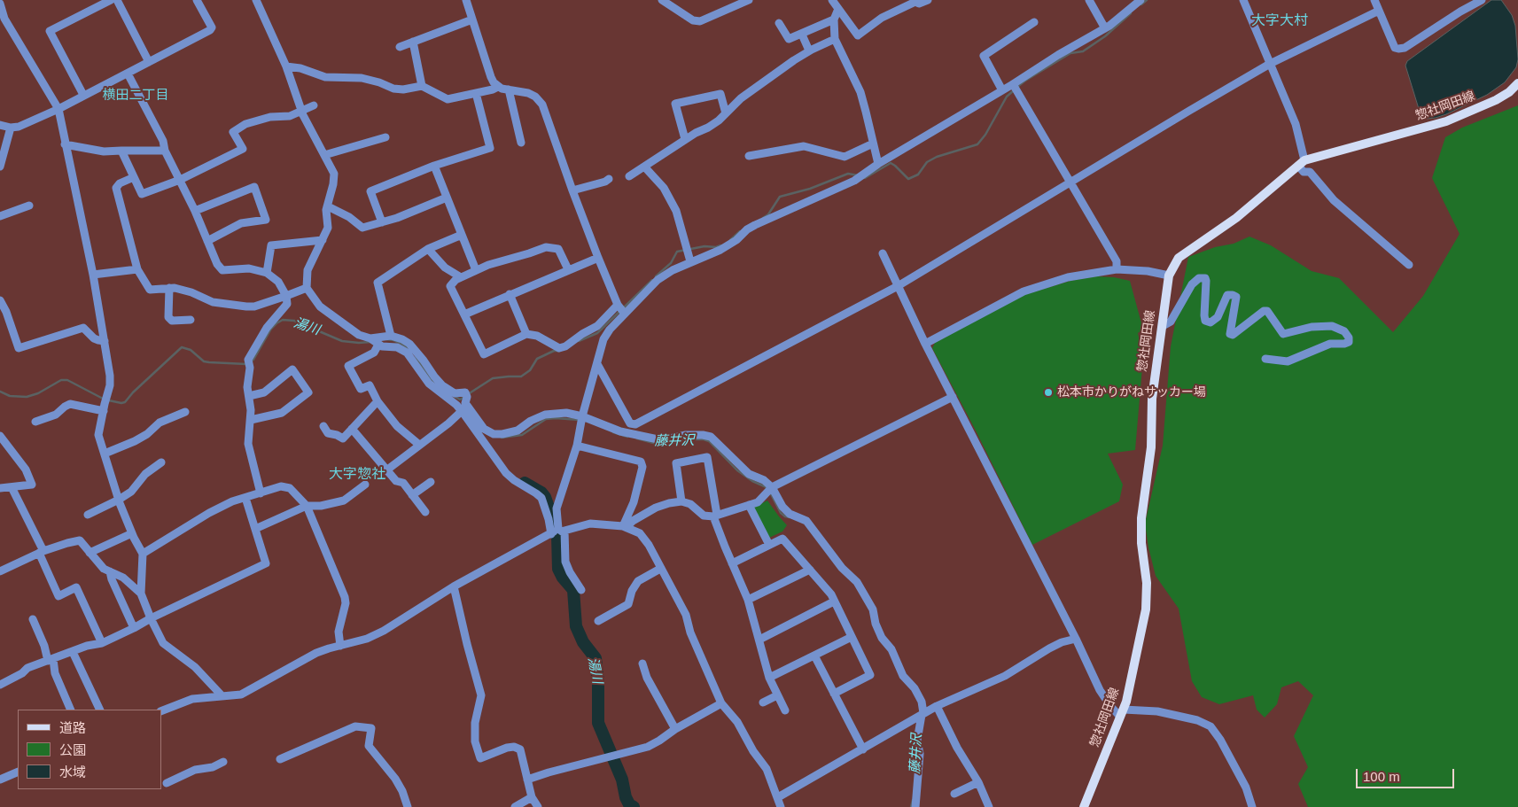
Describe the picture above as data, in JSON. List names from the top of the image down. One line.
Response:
{"streets":{"main road":["惣社岡田線"]},"districts":["大字大村","横田二丁目","大字惣社"],"water":["湯川","藤井沢"],"places":["松本市かりがねサッカー場"],"legend":["道路","公園","水域"],"scale_bar":"100 m"}
